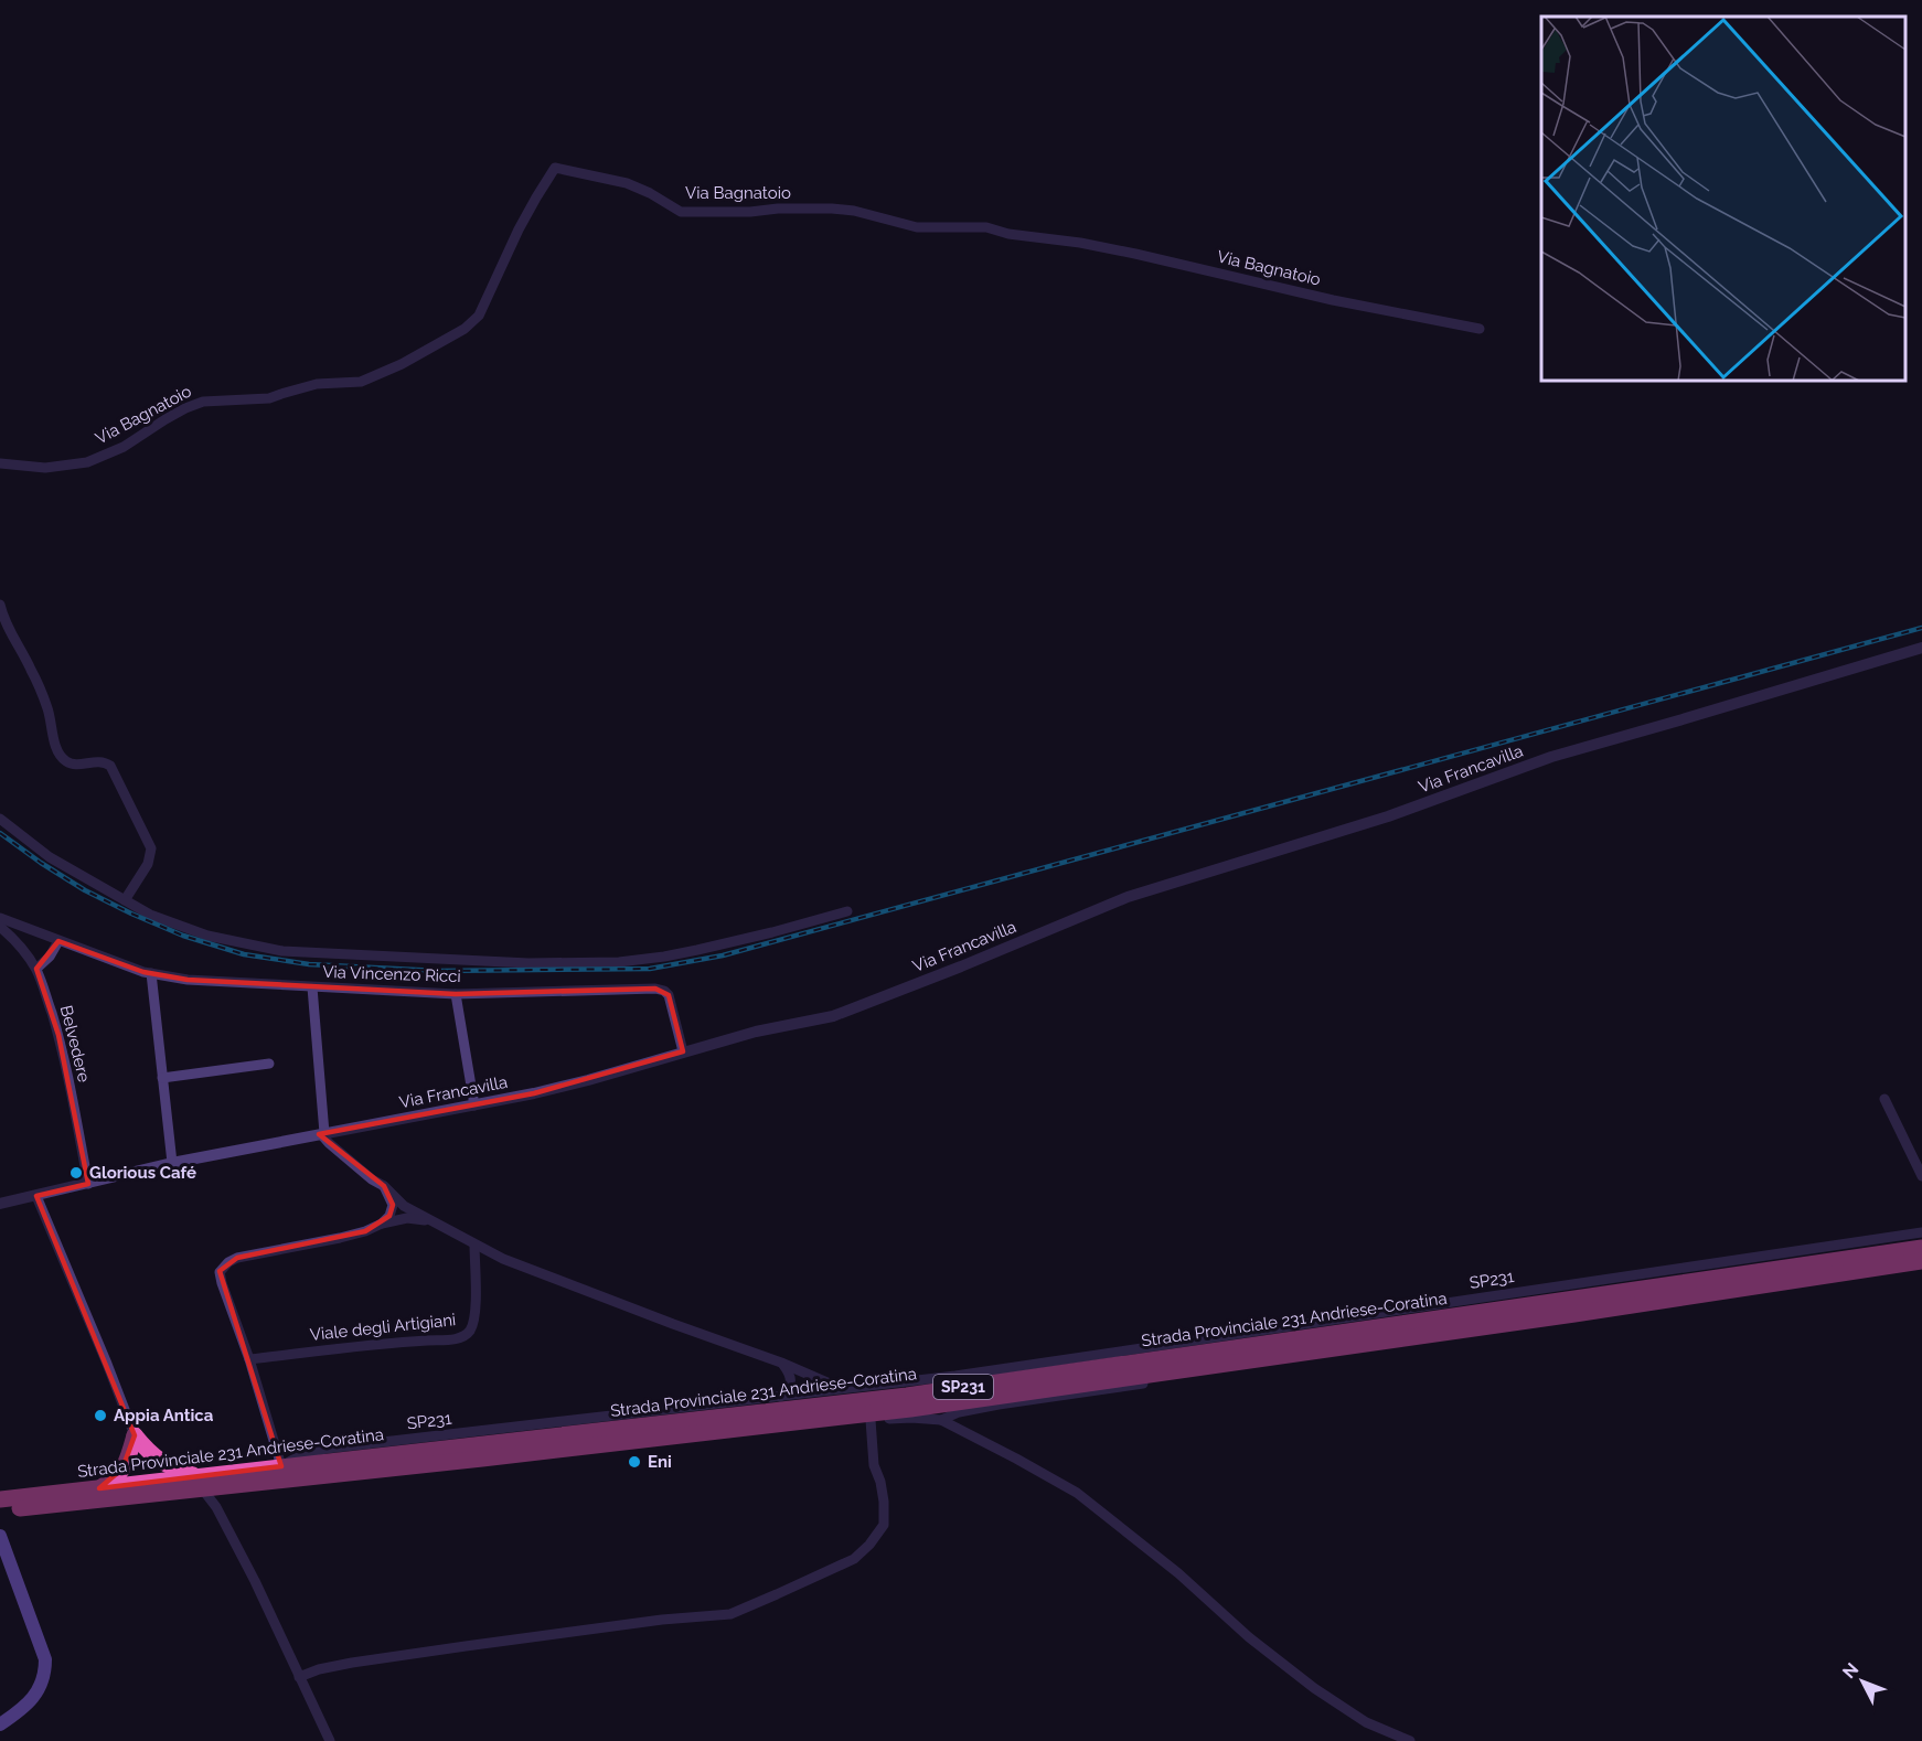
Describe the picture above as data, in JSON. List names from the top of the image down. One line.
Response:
{"streets":{"highway":["SP231","Strada Provinciale 231 Andriese-Coratina"],"street":["Via Bagnatoio","Via Francavilla","Via Vincenzo Ricci","Belvedere","Viale degli Artigiani"]},"crossings":[["Via Francavilla","Via Vincenzo Ricci"],["Via Francavilla","Belvedere"],["SP231","Strada Provinciale 231 Andriese-Coratina"]],"places":["Glorious Café","Appia Antica","Eni"],"north":"top left"}
